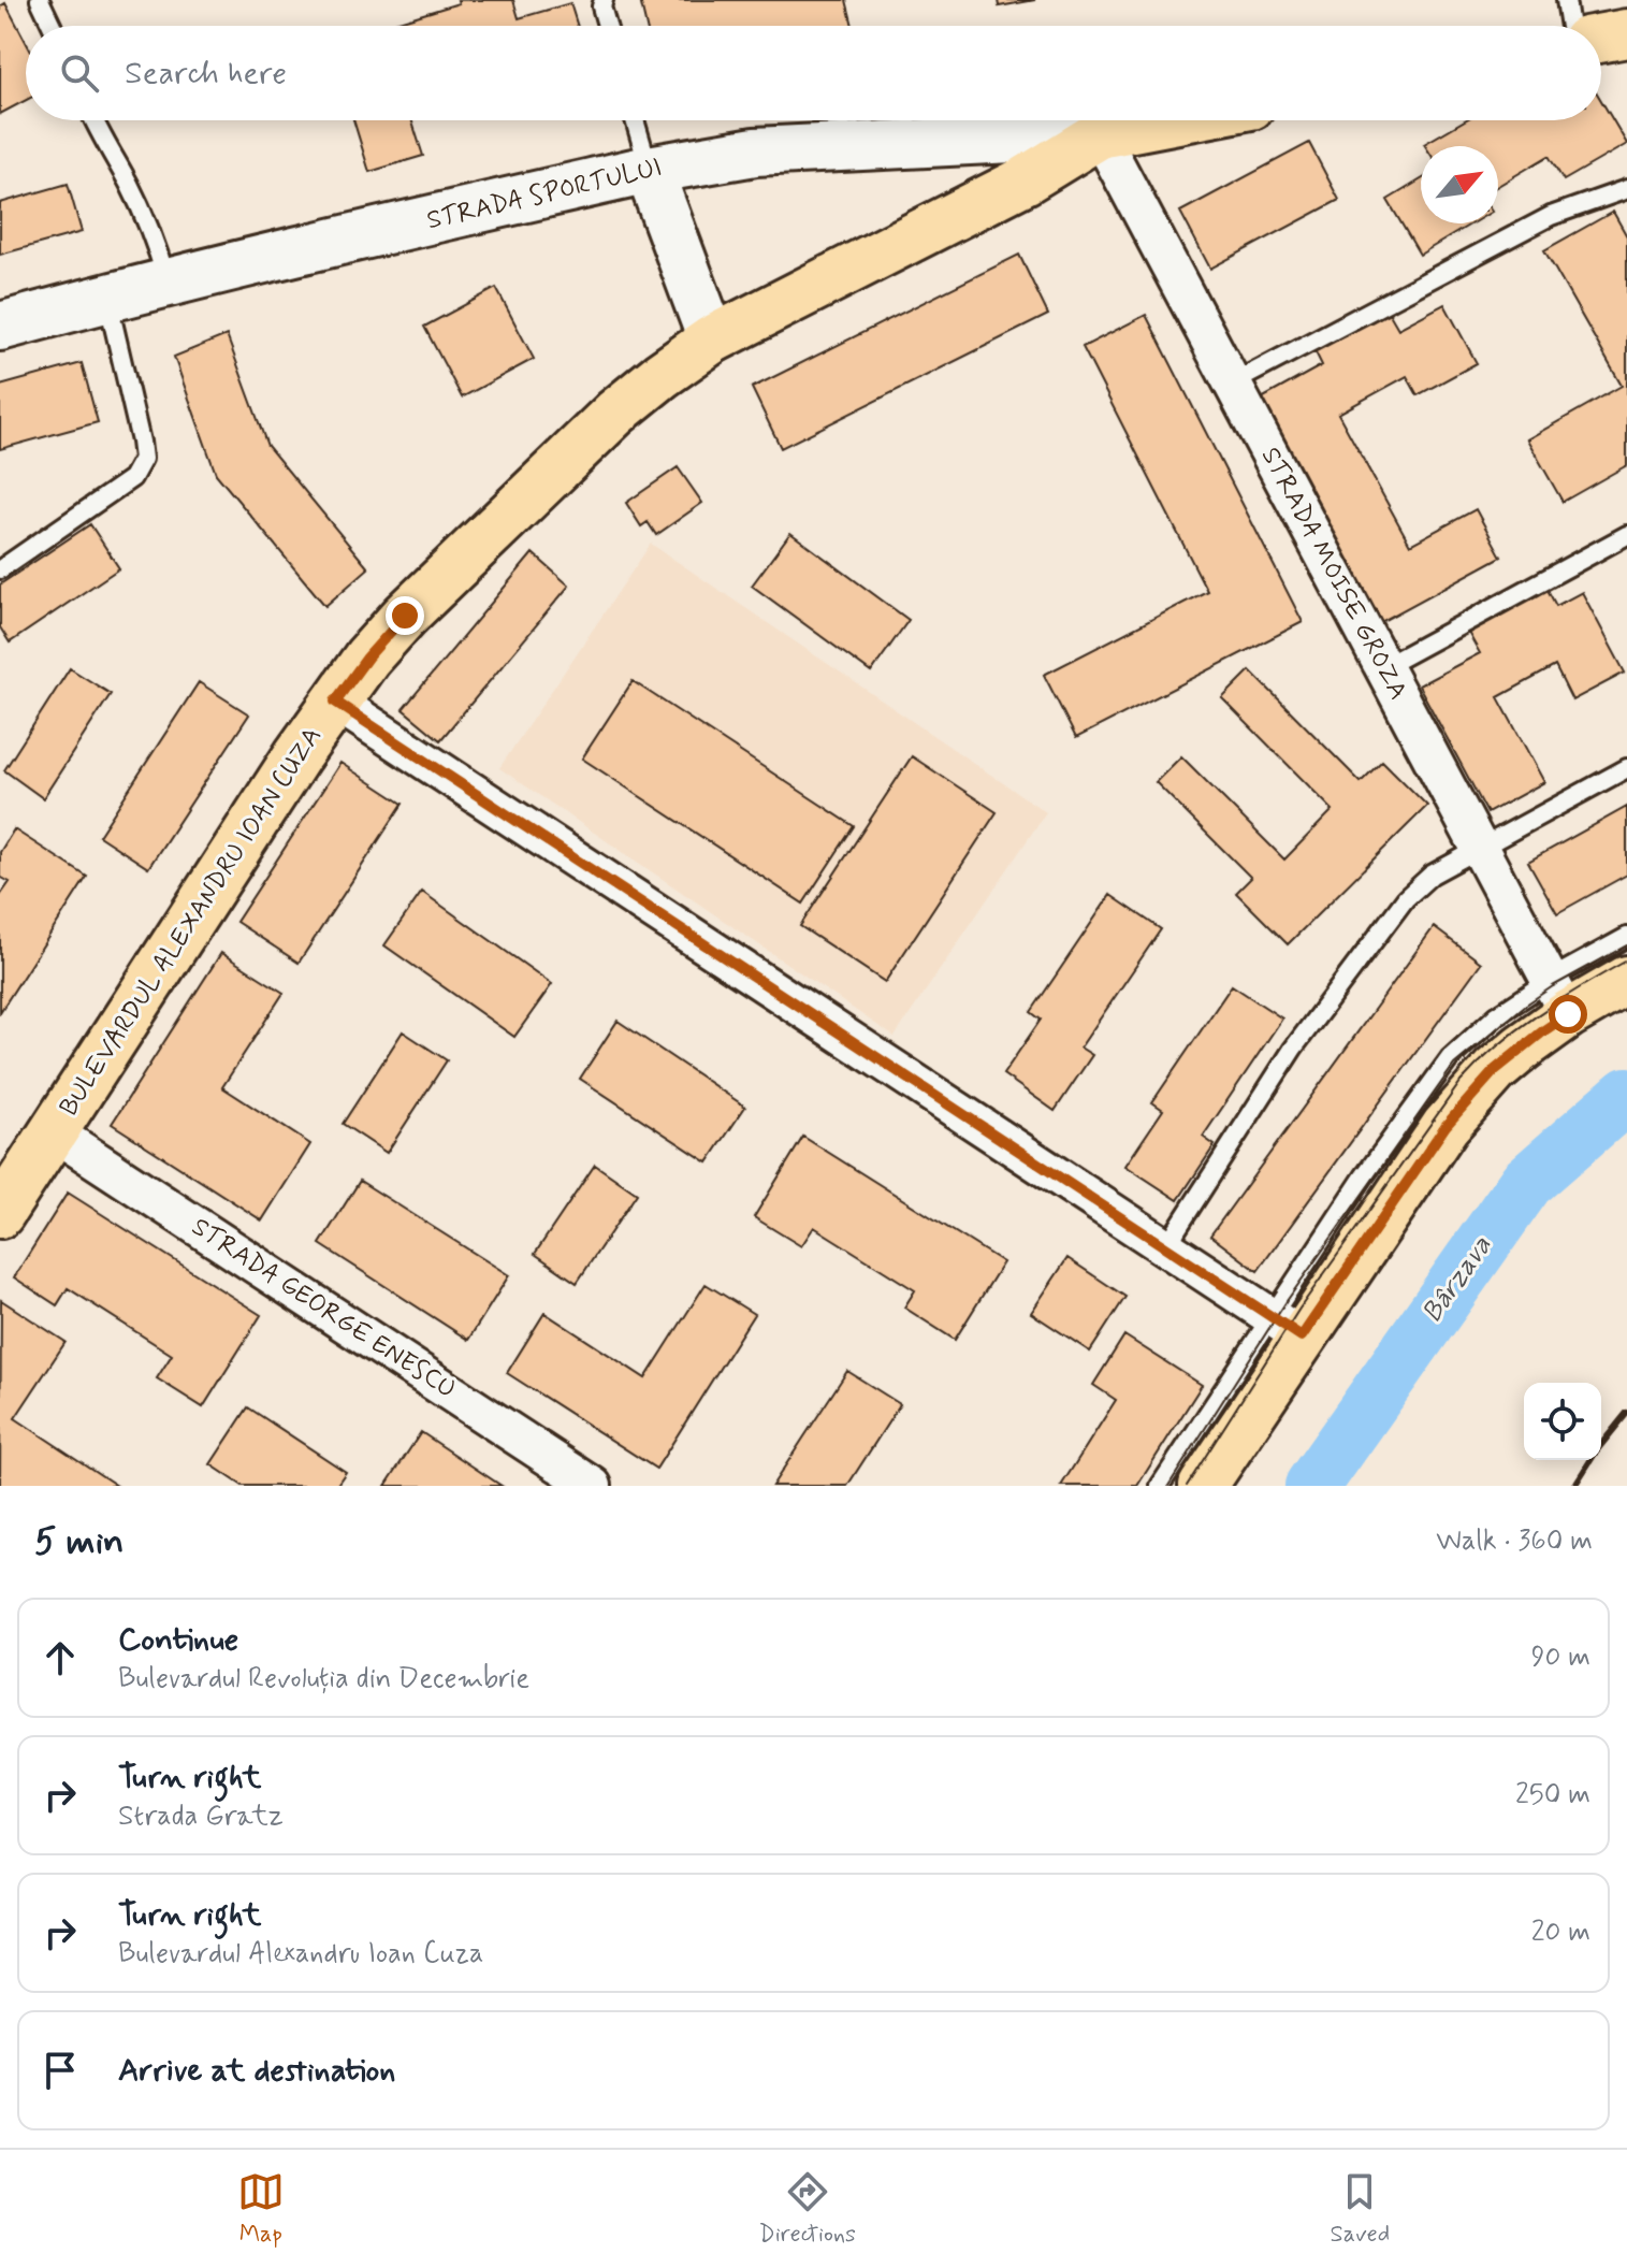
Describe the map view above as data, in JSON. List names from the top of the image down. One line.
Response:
{"streets":{"main road":["STRADA SPORTULUI","BULEVARDUL ALEXANDRU IOAN CUZA"],"street":["STRADA MOISE GROZA","STRADA GEORGE ENESCU"]},"crossings":[["STRADA SPORTULUI","STRADA MOISE GROZA"],["STRADA SPORTULUI","BULEVARDUL ALEXANDRU IOAN CUZA"],["STRADA MOISE GROZA","BULEVARDUL ALEXANDRU IOAN CUZA"],["BULEVARDUL ALEXANDRU IOAN CUZA","STRADA GEORGE ENESCU"]],"water":["Bârzava"],"north":"top right","page":{"search":"Search here","heading":["5 min","Walk · 360 m"],"list":[["Continue","Bulevardul Revoluția din Decembrie","90 m"],["Turn right","Strada Gratz","250 m"],["Turn right","Bulevardul Alexandru Ioan Cuza","20 m"],"Arrive at destination"],"nav":["Map","Directions","Saved"]}}
